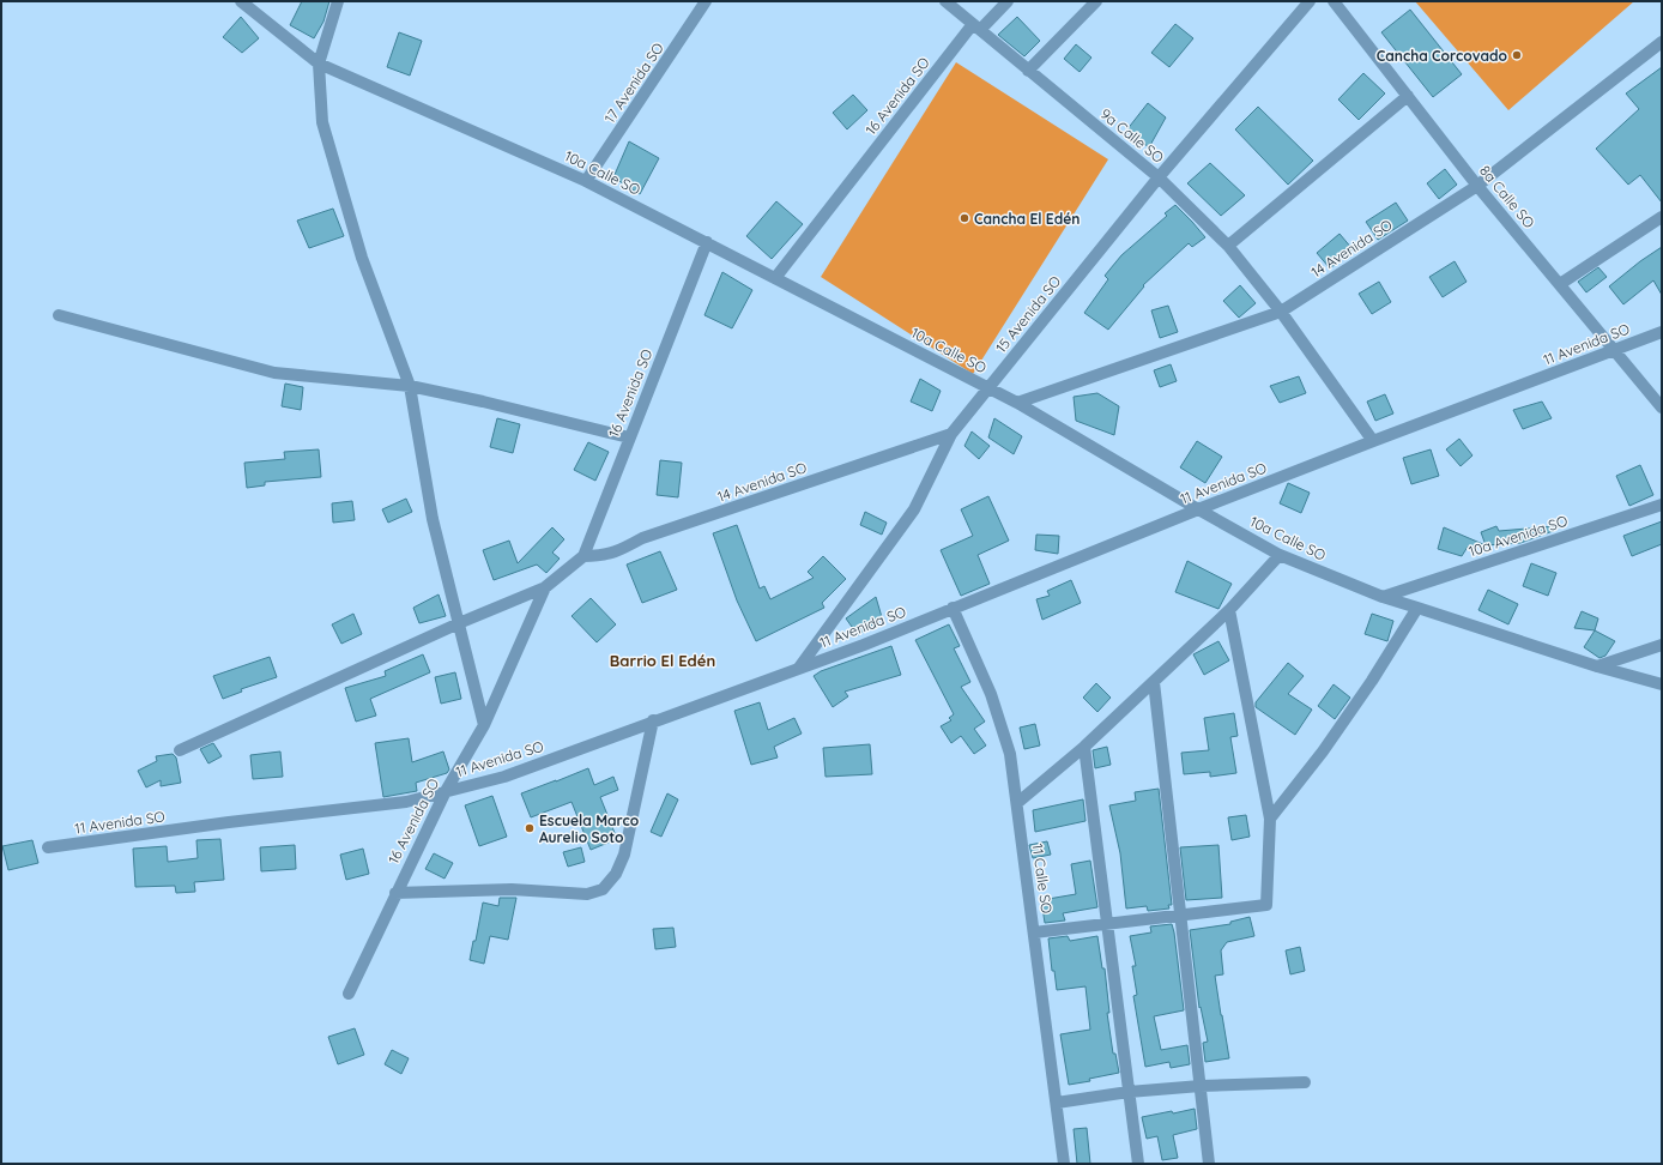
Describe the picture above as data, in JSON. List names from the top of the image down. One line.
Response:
{"streets":{"street":["17 Avenida SO","16 Avenida SO","9a Calle SO","10a Calle SO","8a Calle SO","14 Avenida SO","15 Avenida SO","11 Avenida SO","10a Avenida SO","11 Calle SO"]},"crossings":[["17 Avenida SO","10a Calle SO"],["16 Avenida SO","9a Calle SO"],["16 Avenida SO","10a Calle SO"],["16 Avenida SO","14 Avenida SO"],["16 Avenida SO","11 Avenida SO"],["9a Calle SO","14 Avenida SO"],["9a Calle SO","15 Avenida SO"],["9a Calle SO","11 Avenida SO"],["10a Calle SO","14 Avenida SO"],["10a Calle SO","15 Avenida SO"],["10a Calle SO","11 Avenida SO"],["10a Calle SO","10a Avenida SO"],["8a Calle SO","14 Avenida SO"],["8a Calle SO","11 Avenida SO"],["14 Avenida SO","15 Avenida SO"],["15 Avenida SO","11 Avenida SO"],["11 Avenida SO","11 Calle SO"]],"districts":["Barrio El Edén"],"places":["Cancha Corcovado","Cancha El Edén","Escuela Marco Aurelio Soto"]}
